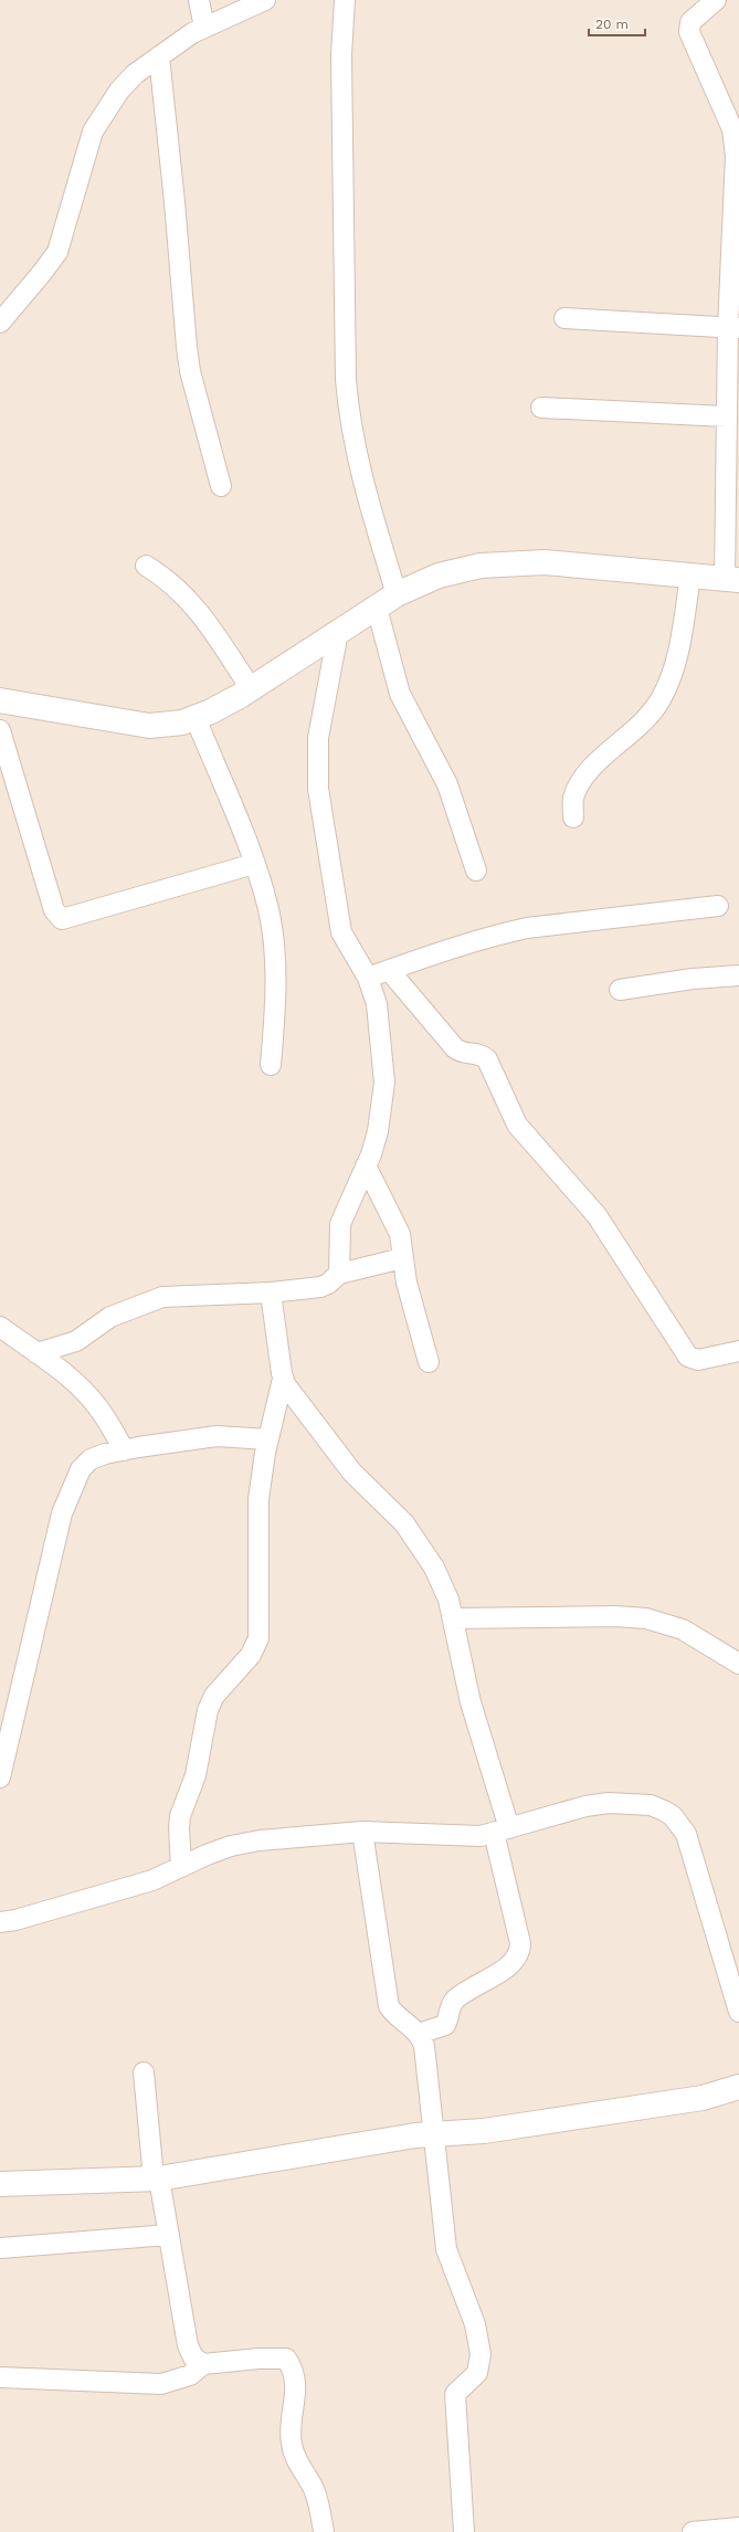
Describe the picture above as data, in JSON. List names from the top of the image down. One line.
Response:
{"scale_bar":"20 m"}
